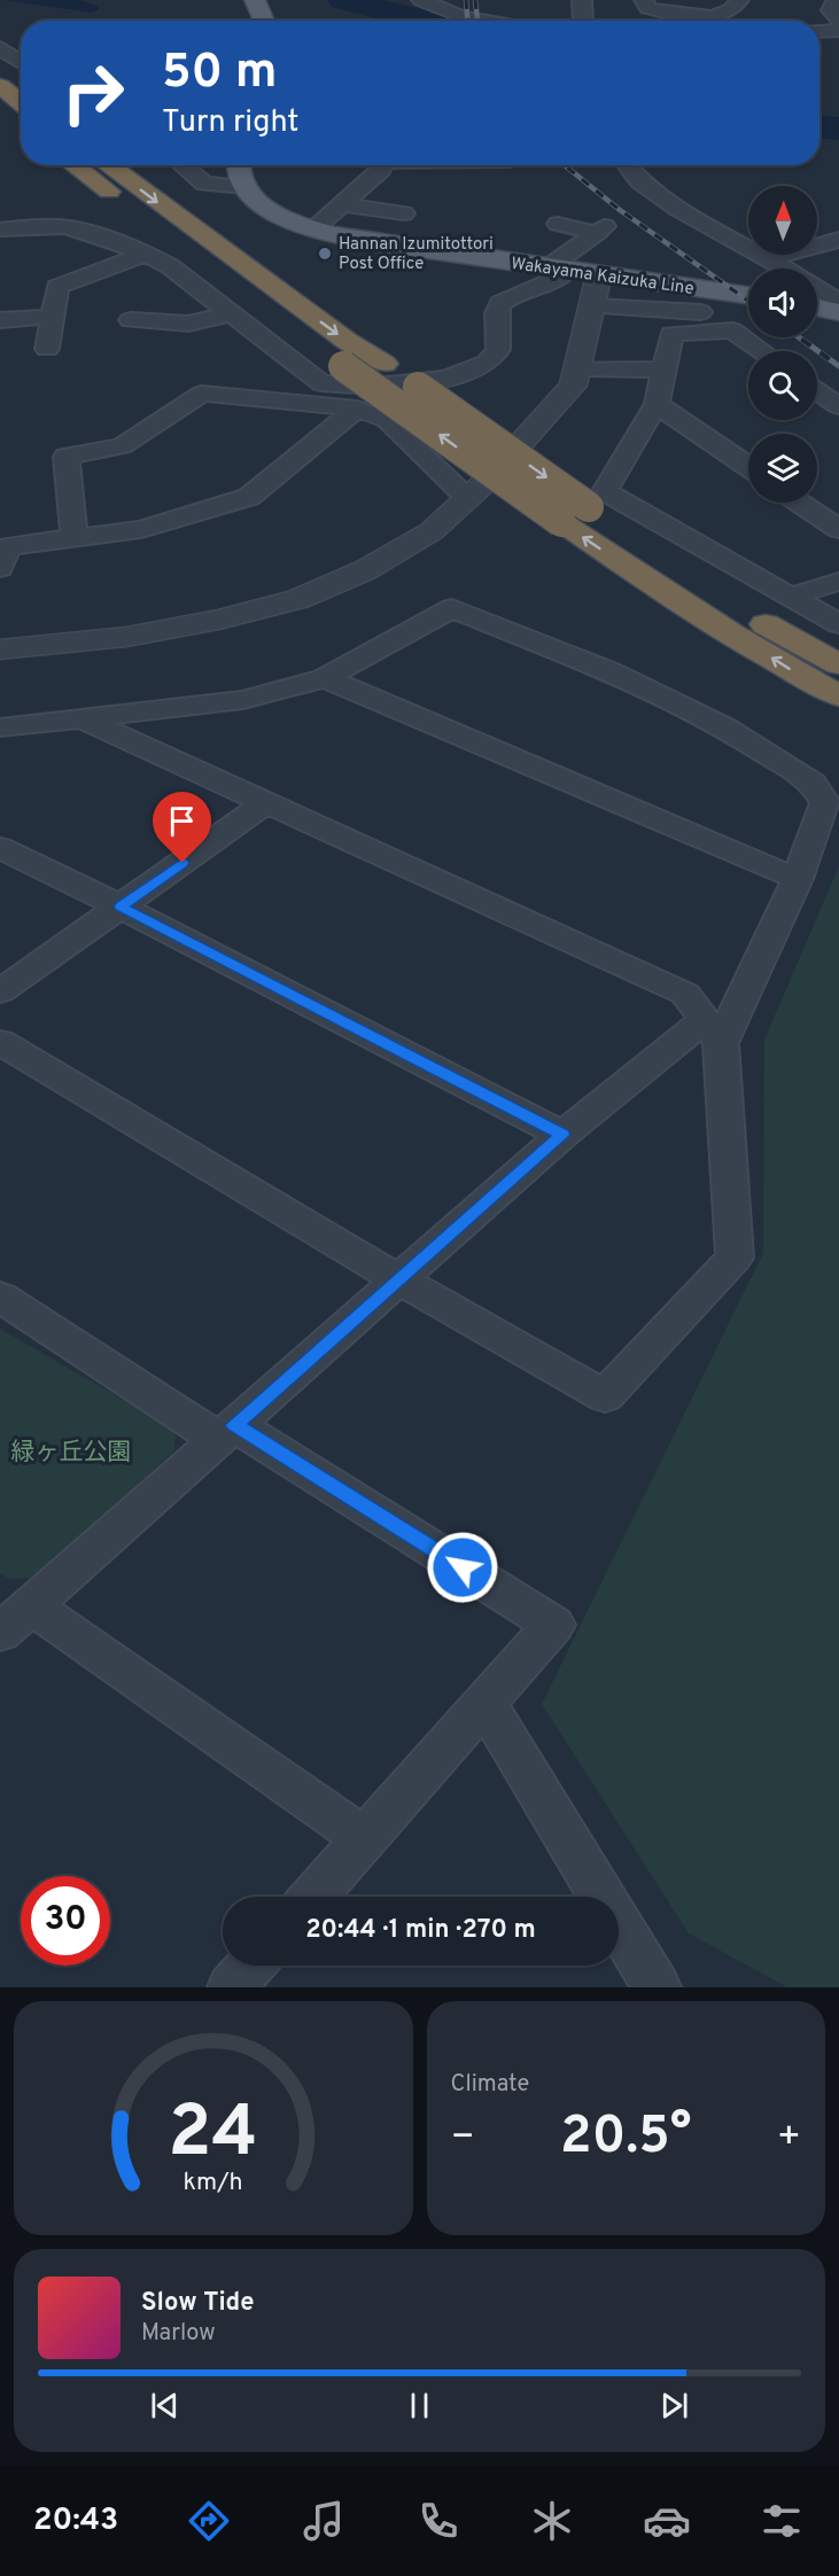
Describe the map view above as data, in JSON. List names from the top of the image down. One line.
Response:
{"streets":{"main road":["Wakayama Kaizuka Line"]},"parks":["緑ヶ丘公園"],"places":["Hannan Izumitottori Post Office"],"north":"top","page":{"turn":["50 m","Turn right"],"limit":"30","trip":"20:44 · 1 min · 270 m","tile":"Climate","heat":["−","20.5°","+"],"song":["Slow Tide","Marlow"],"tabs":"20:43","gauge":["24","km/h"]}}
